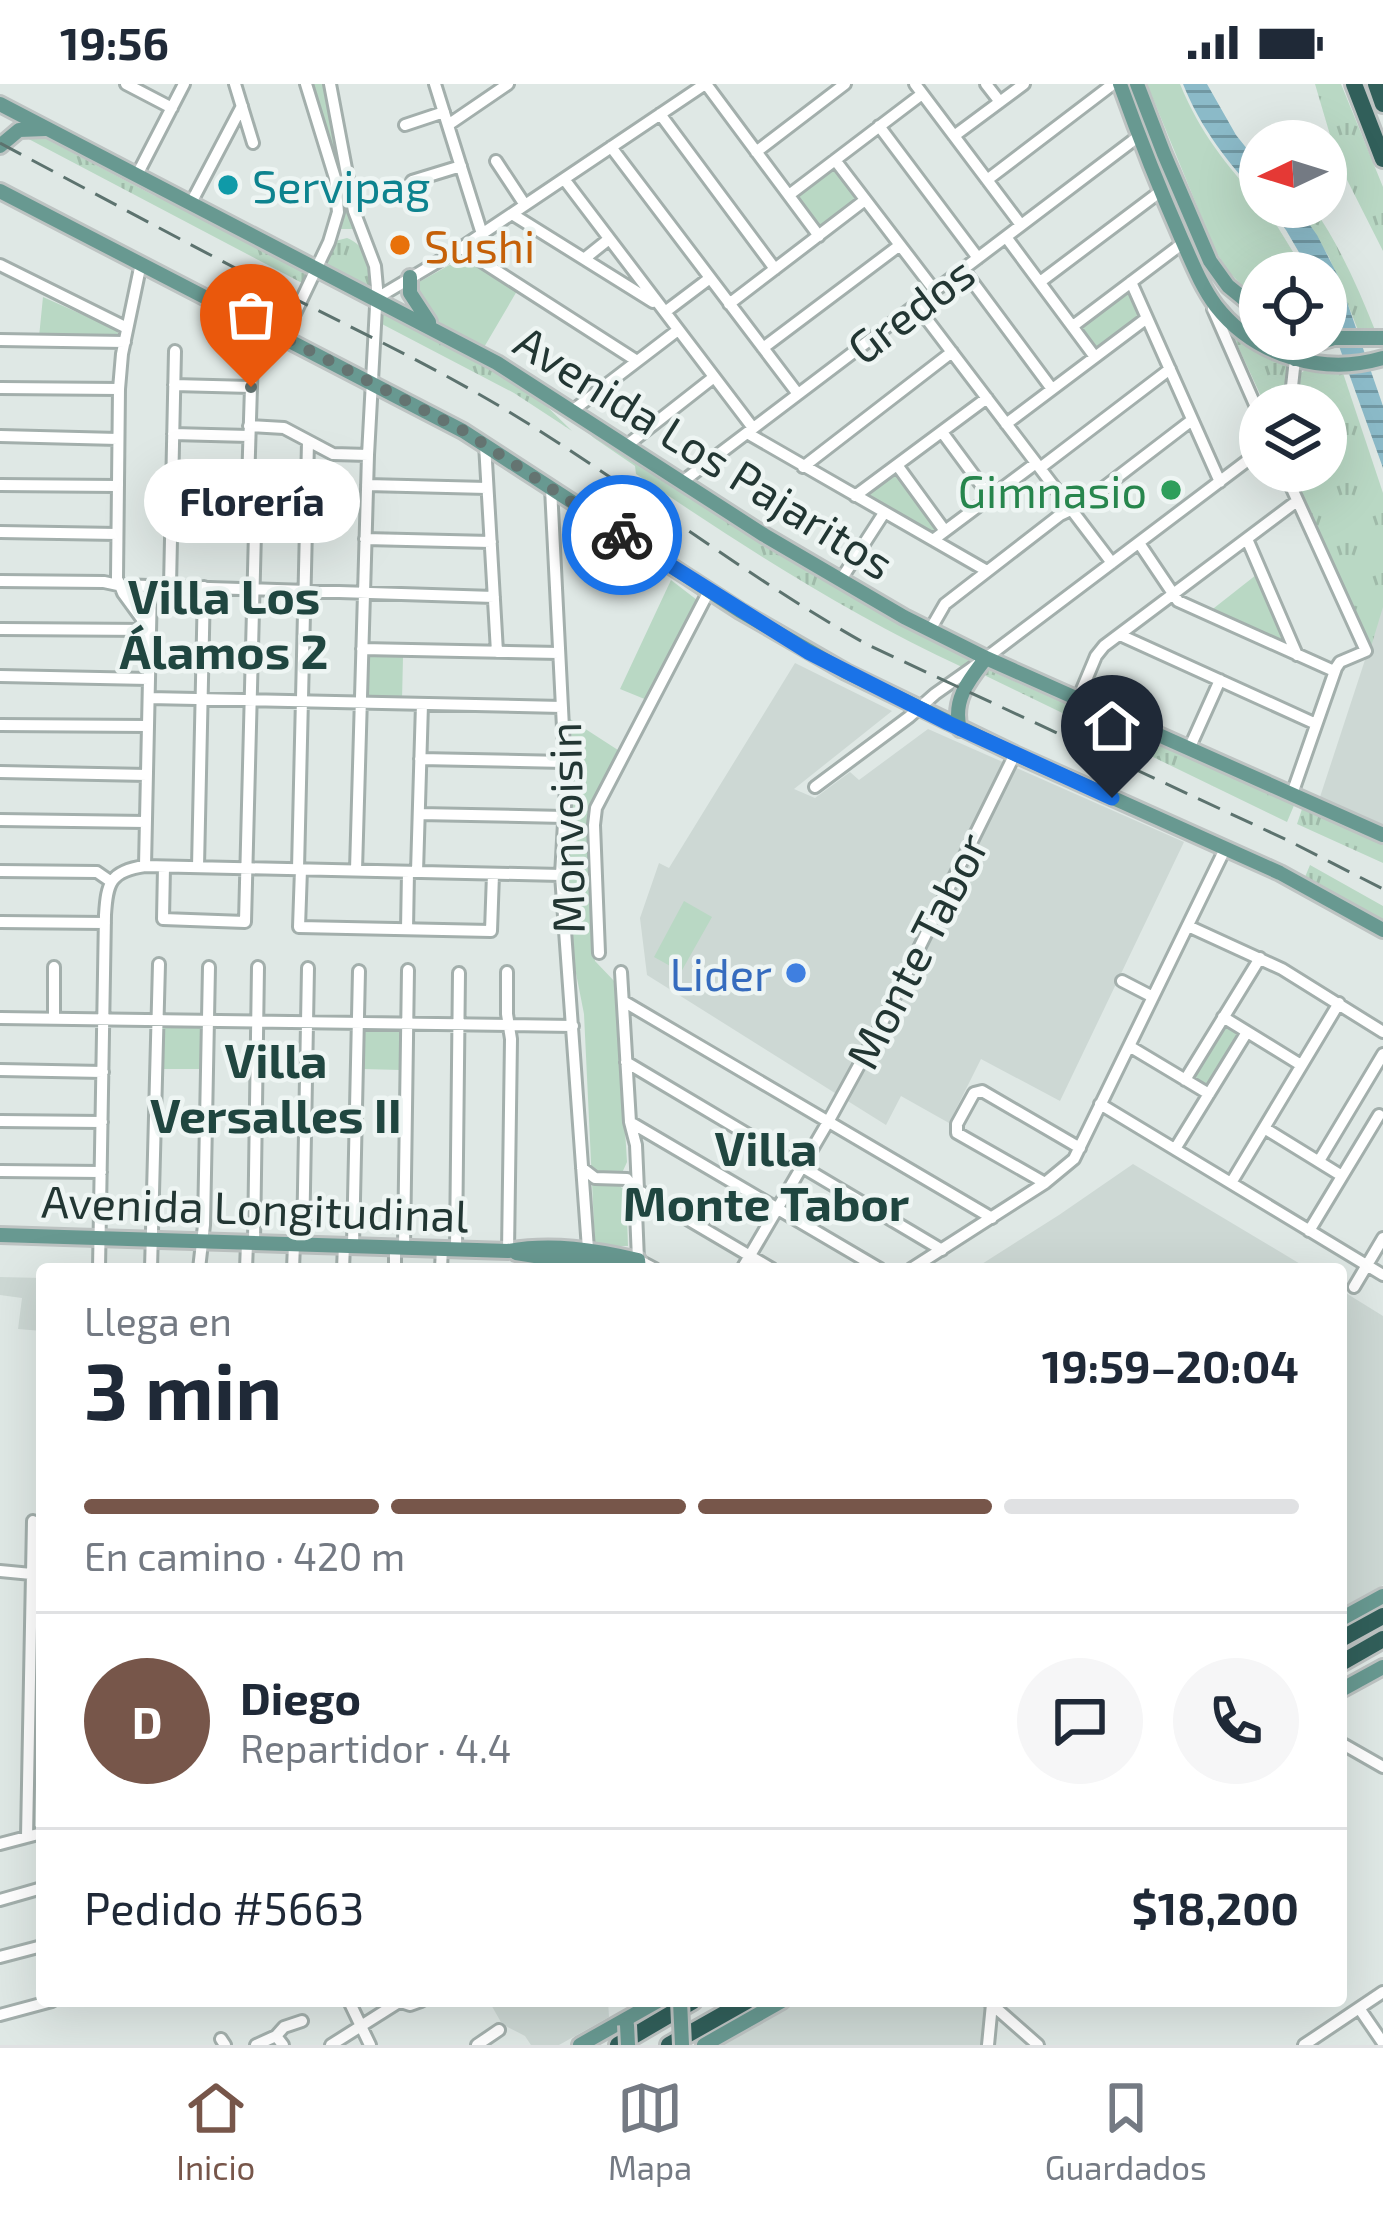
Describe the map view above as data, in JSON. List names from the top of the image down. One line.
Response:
{"streets":{"main road":["Avenida Los Pajaritos","Avenida Longitudinal"],"street":["Gredos","Monvoisin","Monte Tabor"]},"crossings":[["Gredos","Avenida Los Pajaritos"],["Monvoisin","Avenida Longitudinal"]],"districts":["Villa Los Álamos 2","Villa Versalles II","Villa Monte Tabor"],"places":["Servipag","Sushi","Florería","Gimnasio","Lider"],"north":"left","page":{"status":"19:56","bubble":"Florería","heading":["3 min","Llega en","19:59–20:04"],"panel":["Diego","Repartidor · 4.4","Pedido #5663","$18,200"],"bar":"En camino · 420 m","round":"D","tabs":["Inicio","Mapa","Guardados"]}}
